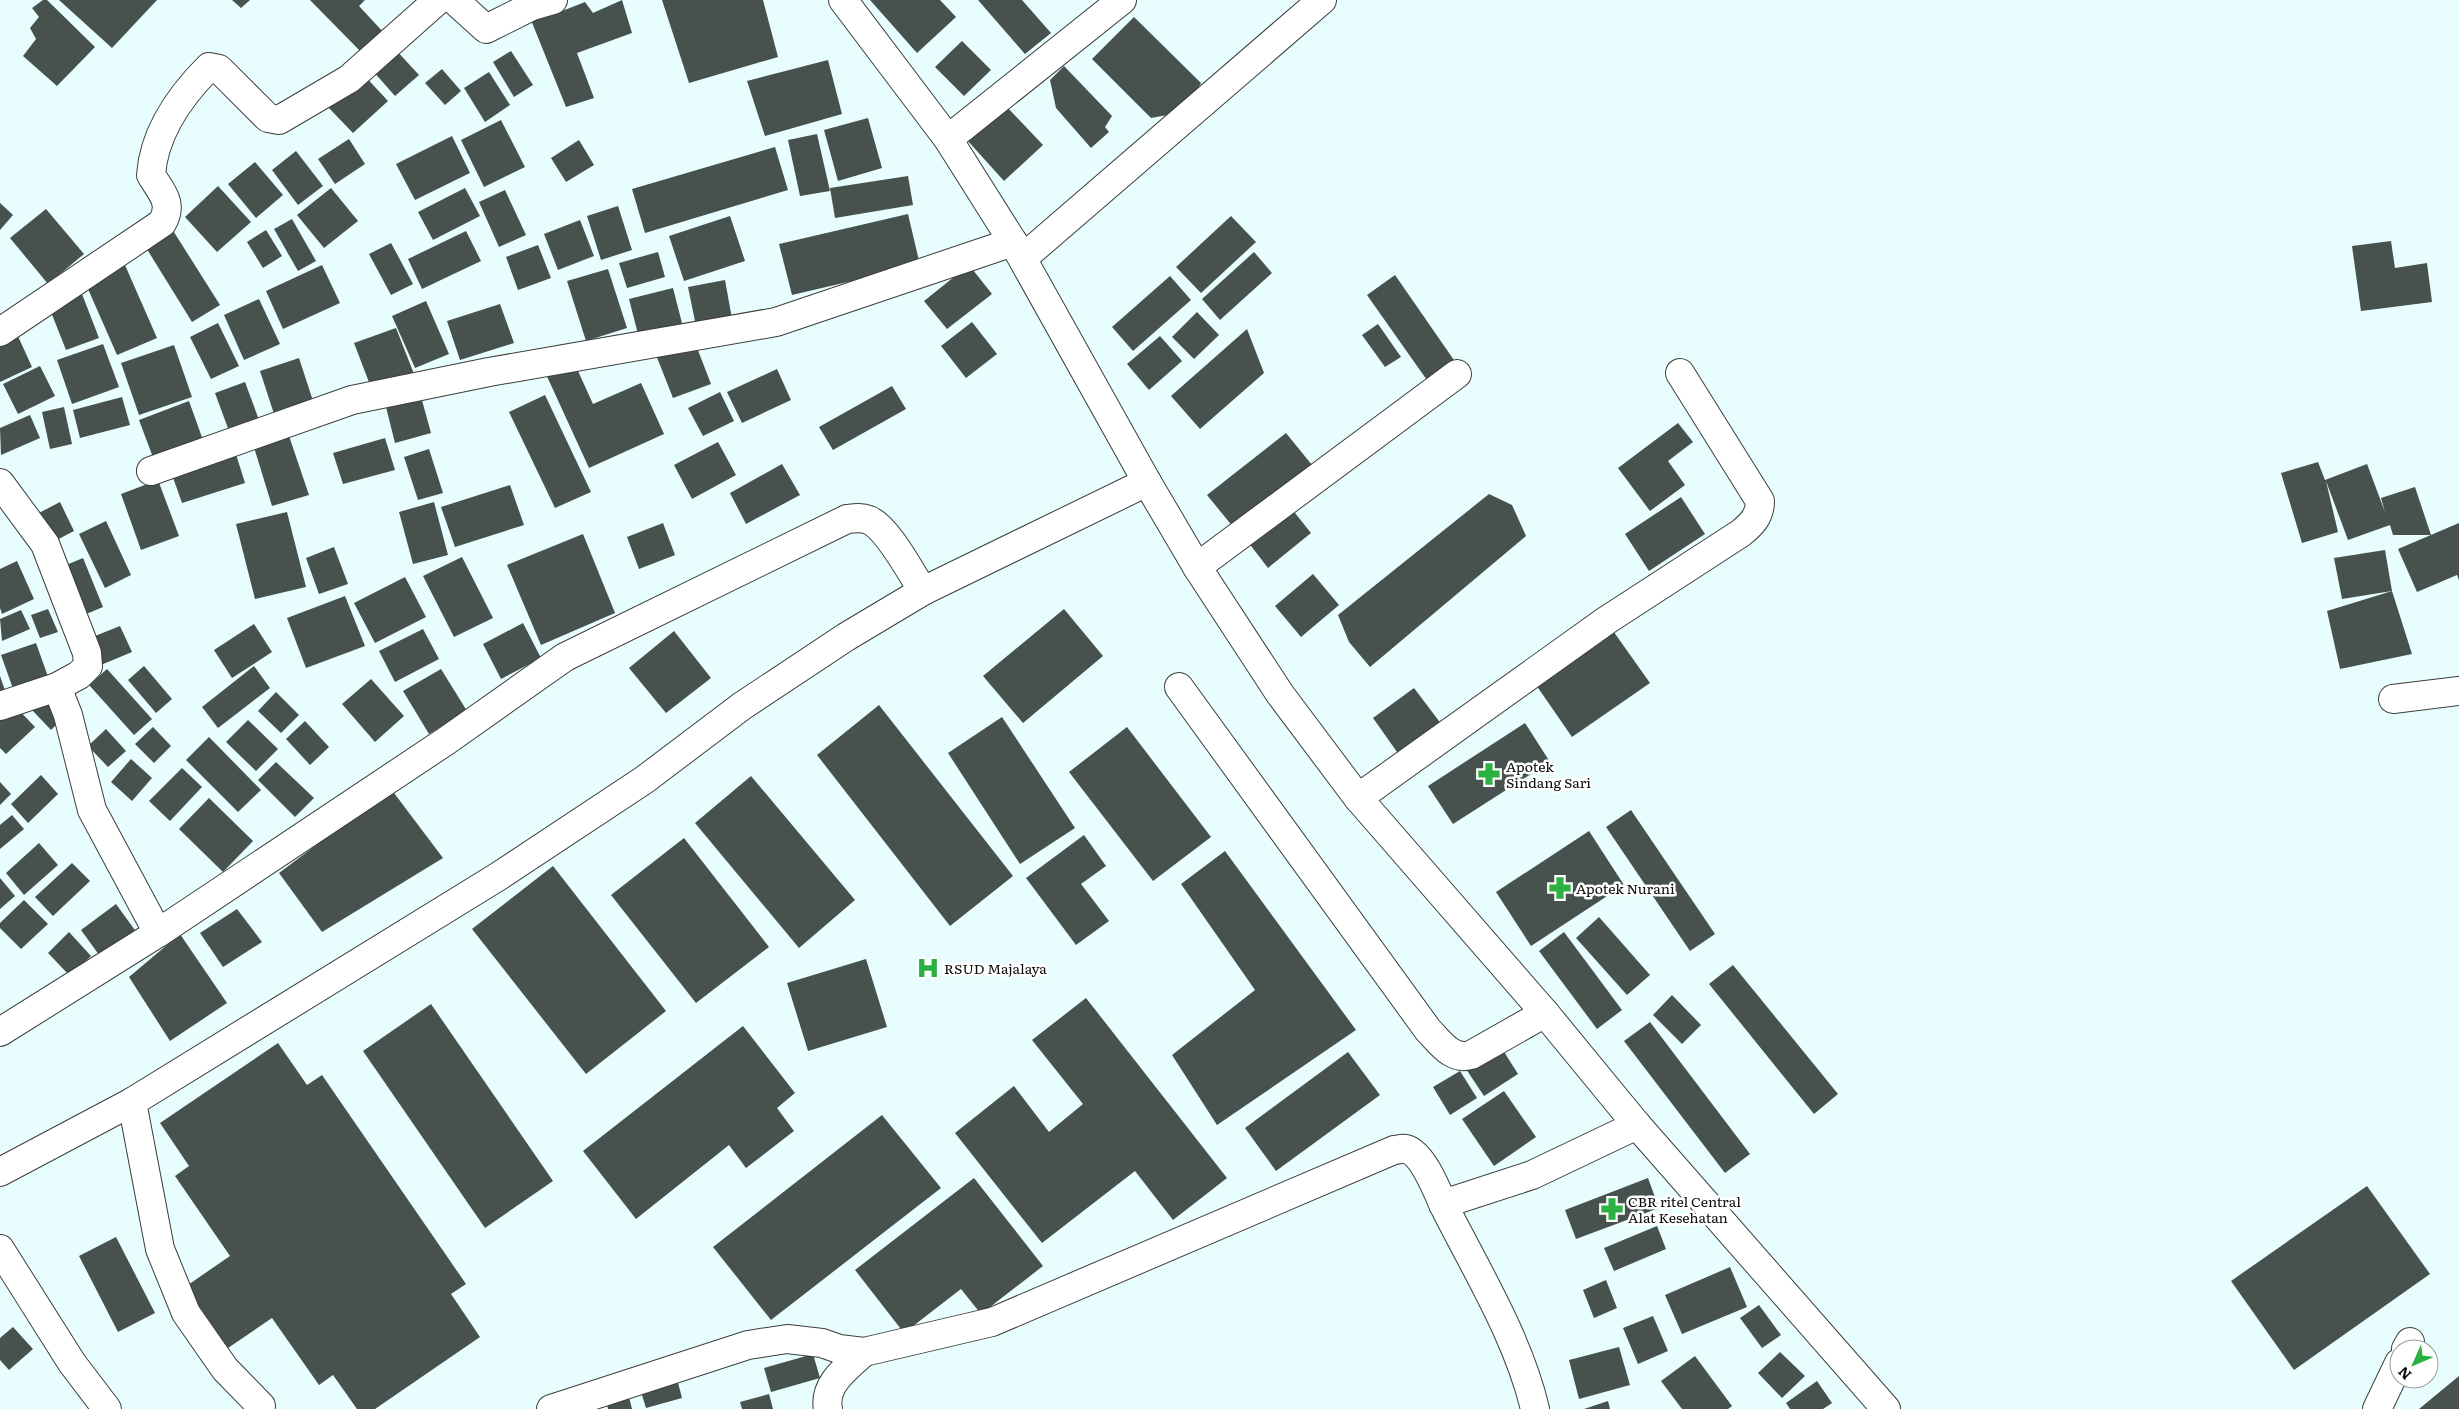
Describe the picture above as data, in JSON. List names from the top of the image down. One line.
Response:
{"places":{"pharmacy":["Apotek Sindang Sari","Apotek Nurani","CBR ritel Central Alat Kesehatan"],"hospital":["RSUD Majalaya"]},"north":"bottom left"}
